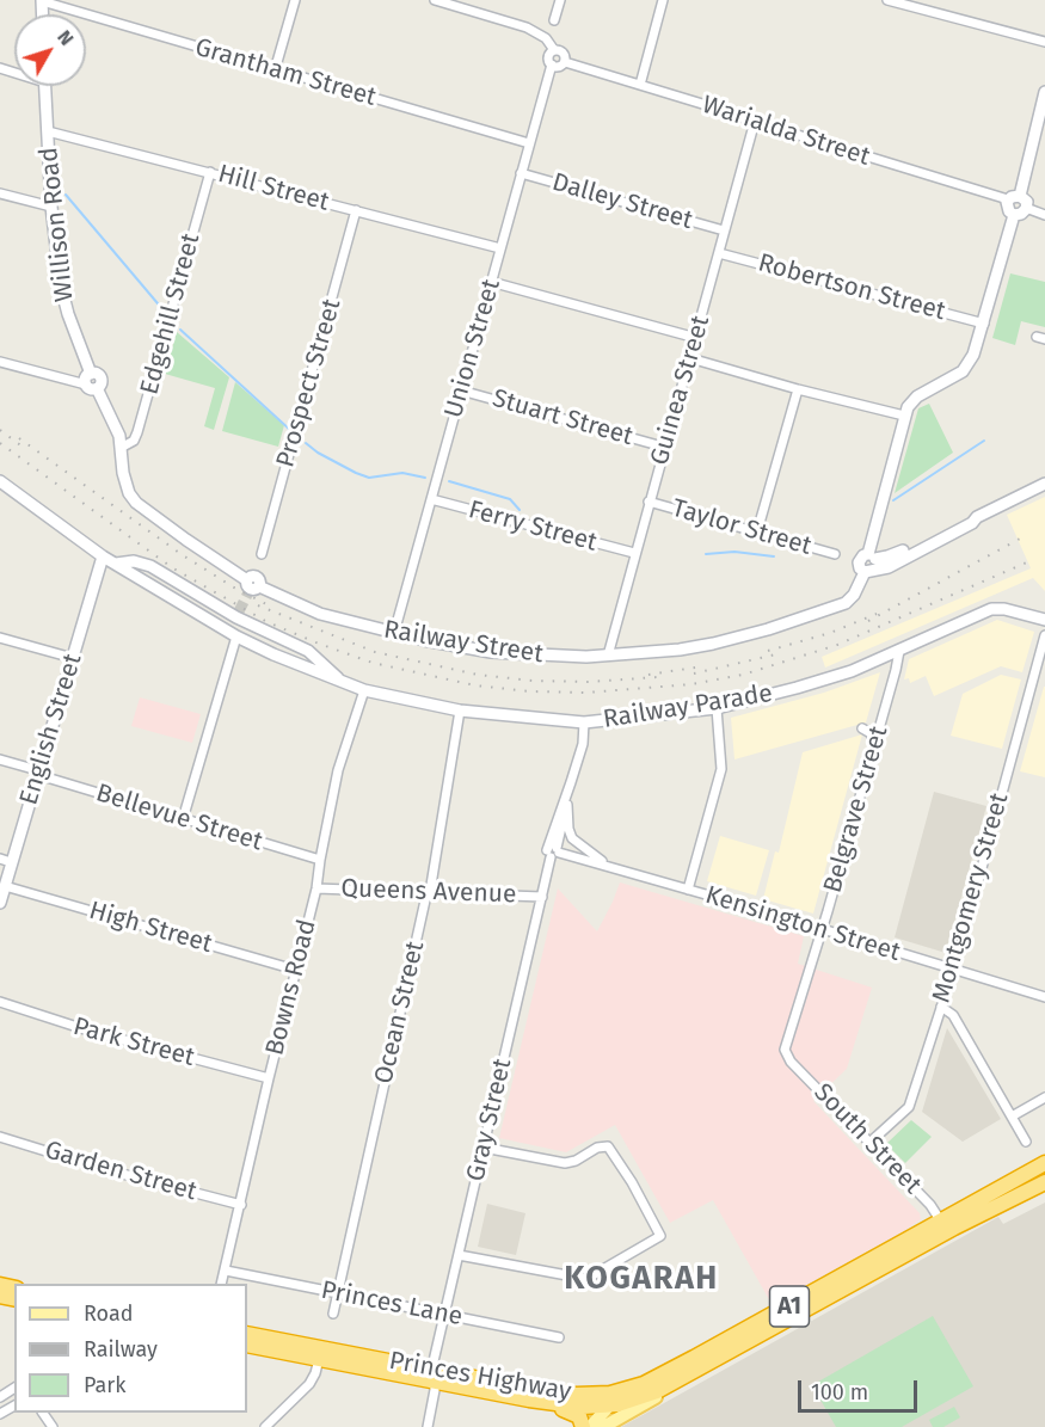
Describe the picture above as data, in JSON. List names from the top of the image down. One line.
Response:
{"streets":{"highway":["A1","Princes Highway"],"main road":["Willison Road","Railway Street","Railway Parade","English Street"],"street":["Grantham Street","Warialda Street","Hill Street","Dalley Street","Robertson Street","Edgehill Street","Union Street","Prospect Street","Guinea Street","Stuart Street","Ferry Street","Taylor Street","Belgrave Street","Bellevue Street","Queens Avenue","Montgomery Street","Kensington Street","High Street","Bowns Road","Ocean Street","Park Street","Gray Street","South Street","Garden Street","Princes Lane"]},"crossings":[["Grantham Street","Union Street"],["Warialda Street","Union Street"],["Warialda Street","Guinea Street"],["Hill Street","Willison Road"],["Hill Street","Edgehill Street"],["Hill Street","Union Street"],["Hill Street","Prospect Street"],["Dalley Street","Union Street"],["Dalley Street","Guinea Street"],["Willison Road","Railway Street"],["Robertson Street","Guinea Street"],["Edgehill Street","Railway Street"],["Union Street","Stuart Street"],["Union Street","Ferry Street"],["Union Street","Railway Street"],["Guinea Street","Stuart Street"],["Guinea Street","Ferry Street"],["Guinea Street","Taylor Street"],["Guinea Street","Railway Street"],["Railway Parade","English Street"],["Railway Parade","Belgrave Street"],["Railway Parade","Bowns Road"],["Railway Parade","Ocean Street"],["Railway Parade","Gray Street"],["English Street","Bellevue Street"],["English Street","High Street"],["Belgrave Street","Kensington Street"],["Belgrave Street","South Street"],["Bellevue Street","Bowns Road"],["Queens Avenue","Bowns Road"],["Queens Avenue","Ocean Street"],["Queens Avenue","Gray Street"],["Montgomery Street","Kensington Street"],["Montgomery Street","South Street"],["Kensington Street","Gray Street"],["High Street","Bowns Road"],["Bowns Road","Park Street"],["Bowns Road","Garden Street"],["Bowns Road","Princes Lane"],["Ocean Street","Princes Lane"],["Gray Street","Princes Lane"],["Gray Street","Princes Highway"],["South Street","Princes Highway"]],"districts":["KOGARAH"],"legend":["Road","Railway","Park"],"scale_bar":"100 m","north":"top right"}
